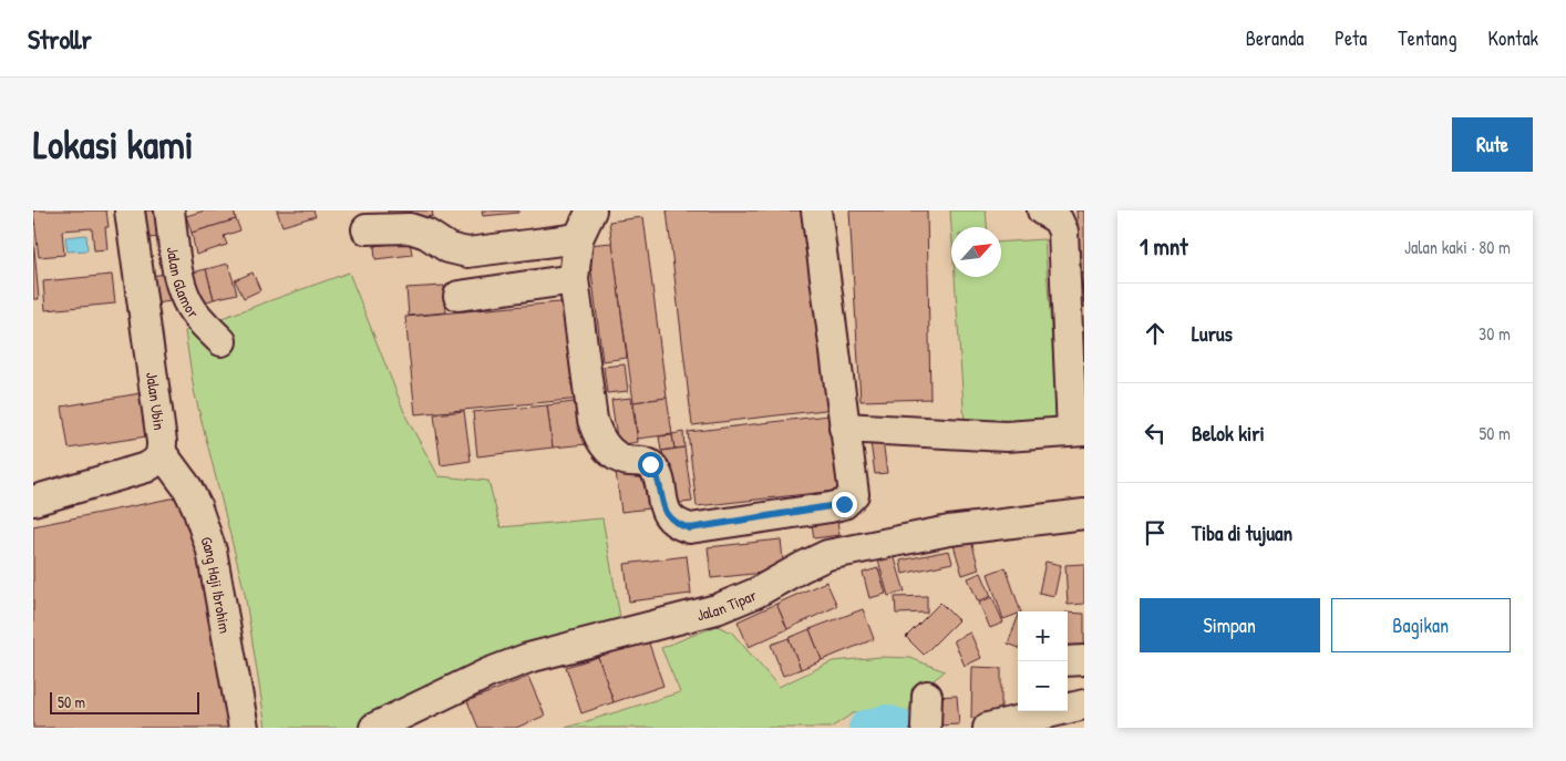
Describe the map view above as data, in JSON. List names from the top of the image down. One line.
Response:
{"streets":{"street":["Jalan Glamor","Jalan Ubin","Gang Haji Ibrohim","Jalan Tipar"]},"crossings":[["Jalan Ubin","Gang Haji Ibrohim"]],"scale_bar":"50 m","north":"top right","page":{"header":"Strollr","nav":["Beranda","Peta","Tentang","Kontak"],"buttons":["Rute",["Simpan","Bagikan"]],"title":"Lokasi kami","heading":["1 mnt","Jalan kaki · 80 m"],"list":[["Lurus","30 m"],["Belok kiri","50 m"],"Tiba di tujuan"],"map_buttons":["+","−"],"scale":"50 m"}}
